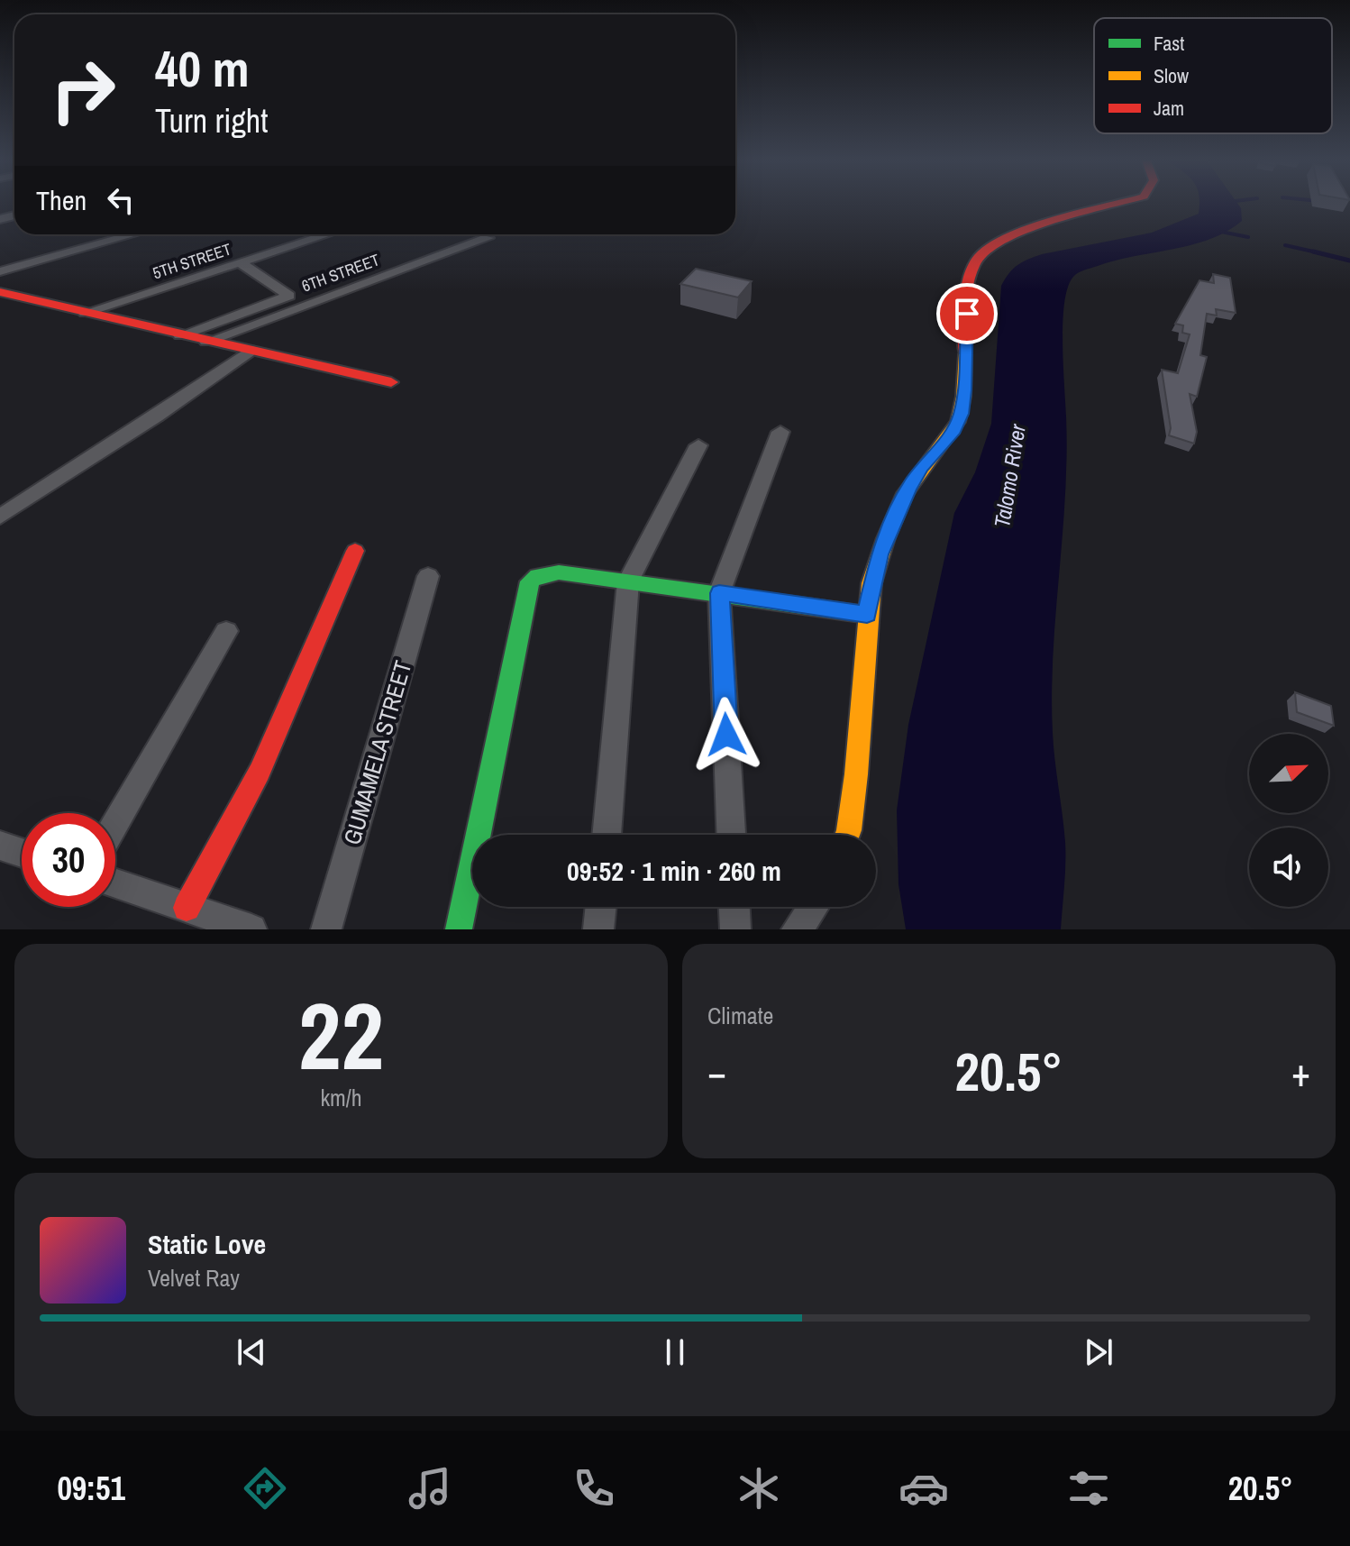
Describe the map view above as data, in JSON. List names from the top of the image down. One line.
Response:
{"streets":{"street":["5TH STREET","6TH STREET","GUMAMELA STREET"]},"water":["Talomo River"],"legend":["Fast","Slow","Jam"],"north":"top right","page":{"turn":["40 m","Turn right"],"then":"Then","limit":"30","trip":"09:52 · 1 min · 260 m","tile":[["22","km/h"],"Climate"],"heat":["−","20.5°","+"],"song":["Static Love","Velvet Ray"],"tabs":["09:51","20.5°"]}}
